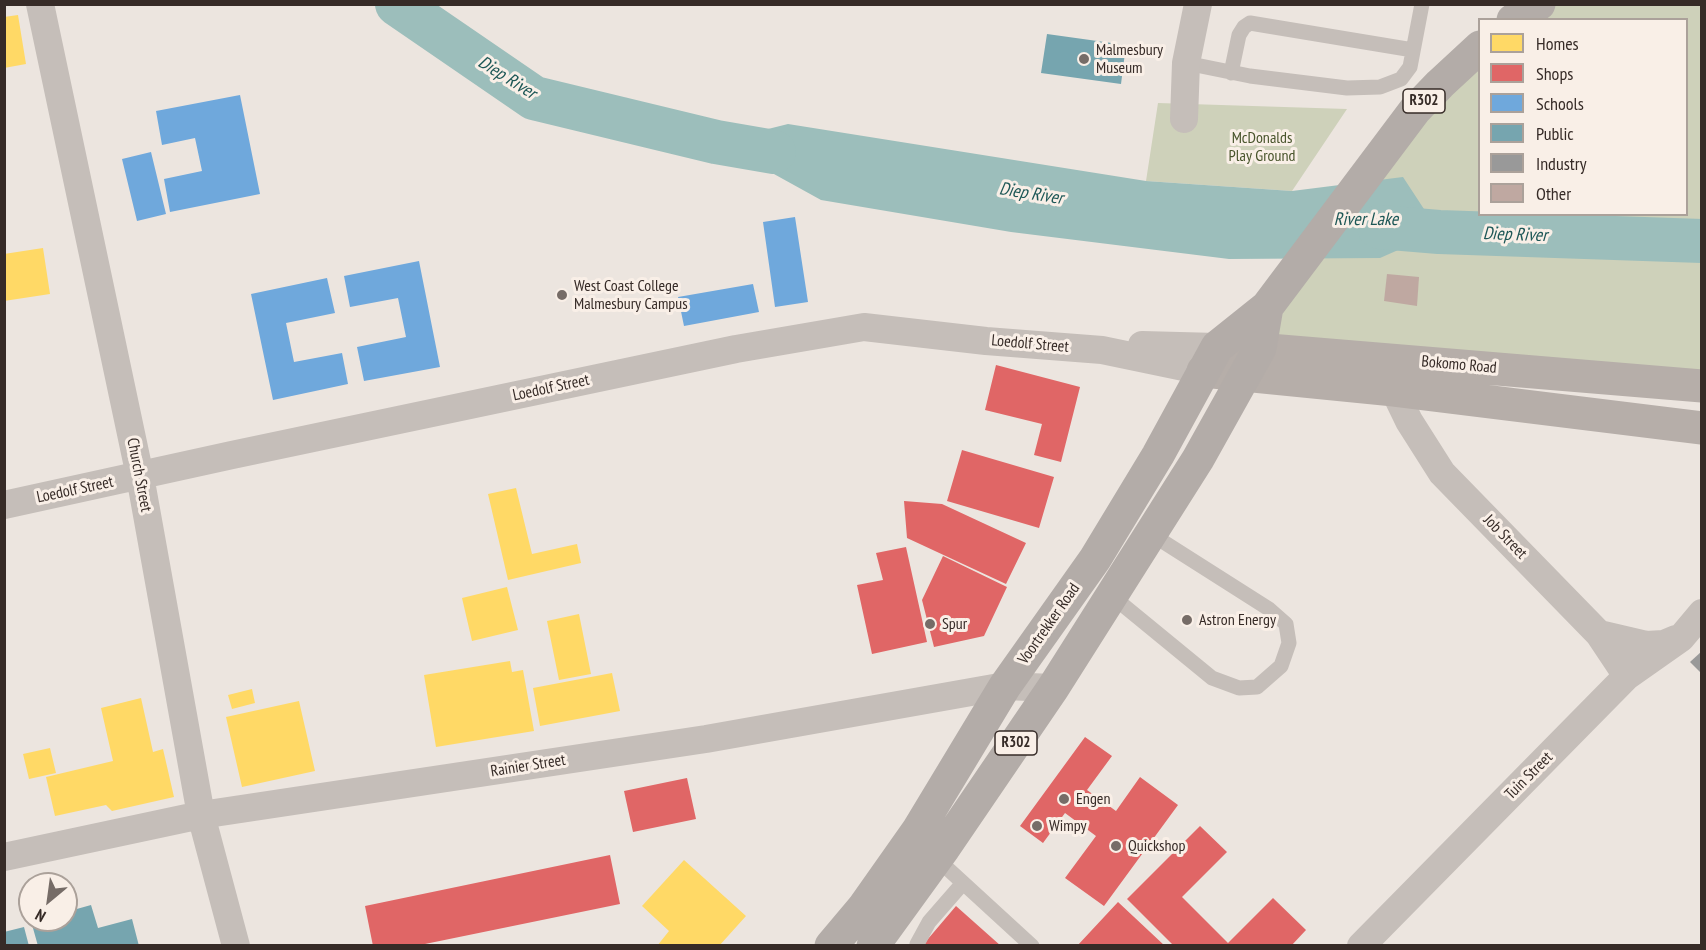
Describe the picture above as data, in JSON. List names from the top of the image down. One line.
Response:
{"streets":{"main road":["R302","Bokomo Road","Voortrekker Road"],"street":["Loedolf Street","Church Street","Job Street","Rainier Street","Tuin Street"]},"crossings":[["Loedolf Street","Bokomo Road"],["Loedolf Street","Church Street"],["Loedolf Street","Voortrekker Road"],["Bokomo Road","Job Street"],["Bokomo Road","Voortrekker Road"],["Church Street","Rainier Street"],["Job Street","Tuin Street"],["Voortrekker Road","Rainier Street"]],"water":["Diep River","River Lake"],"parks":["McDonalds Play Ground"],"places":["Malmesbury Museum","West Coast College Malmesbury Campus","Astron Energy","Spur","Engen","Wimpy","Quickshop"],"legend":["Homes","Shops","Schools","Public","Industry","Other"],"north":"bottom left"}
